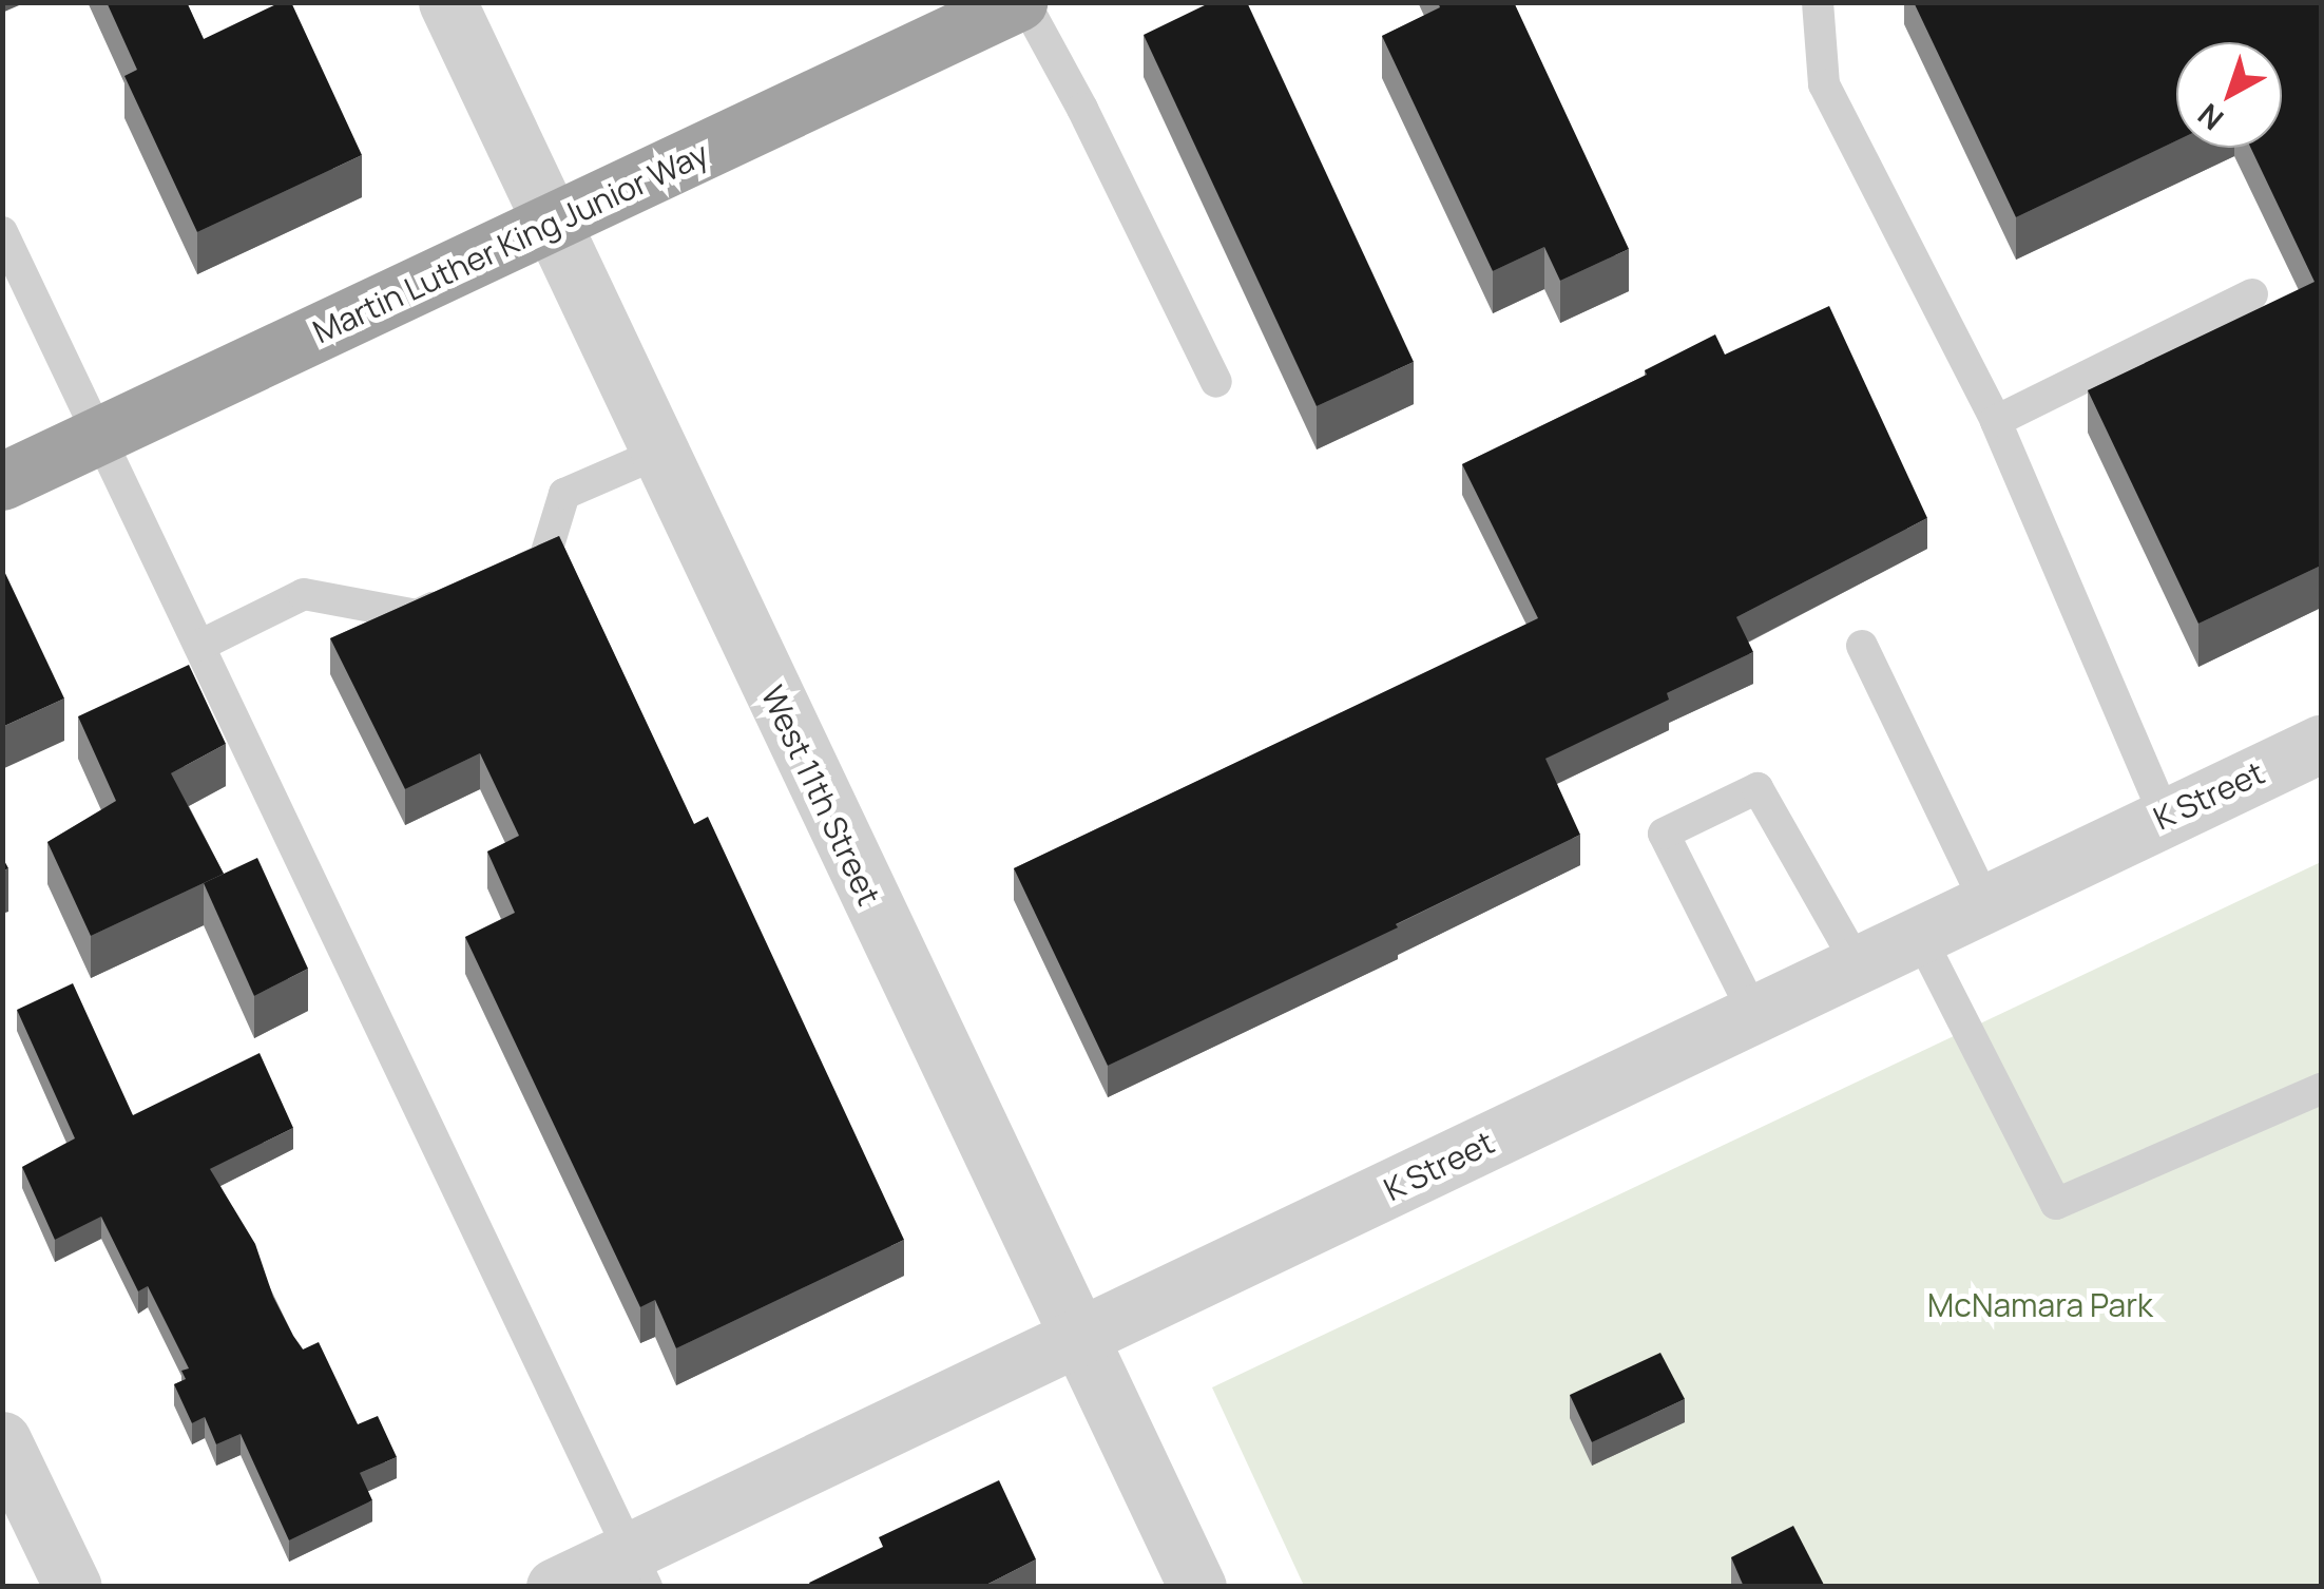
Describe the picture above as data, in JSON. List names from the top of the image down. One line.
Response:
{"streets":{"highway":["Martin Luther King Junior Way"],"street":["West 11th Street","K Street"]},"crossings":[["Martin Luther King Junior Way","West 11th Street"],["West 11th Street","K Street"]],"parks":["McNamara Park"],"north":"bottom left"}
